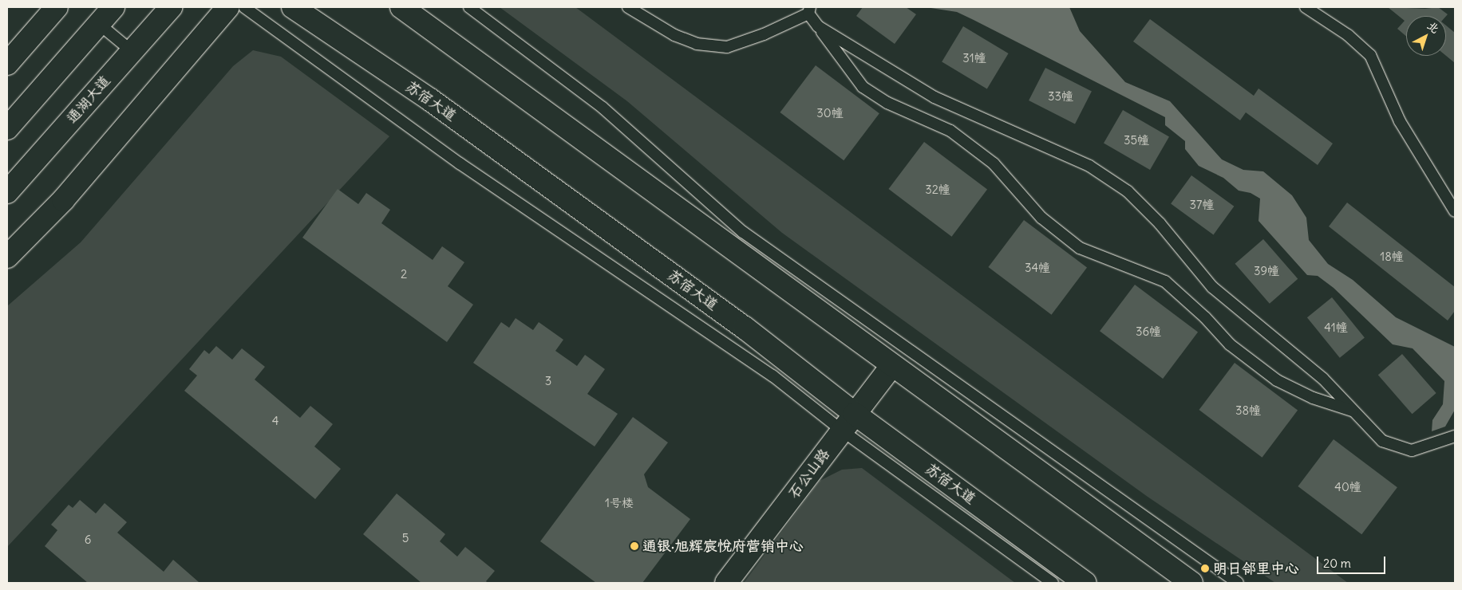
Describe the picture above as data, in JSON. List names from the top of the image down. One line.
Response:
{"streets":{"main road":["通湖大道","苏宿大道","石公山路"]},"crossings":[["苏宿大道","石公山路"]],"places":["通银·旭辉宸悦府营销中心","明日邻里中心"],"house_numbers":["31幢","33幢","30幢","35幢","32幢","37幢","18幢","34幢","39幢","2","41幢","36幢","3","38幢","4","40幢","1号楼","5","6"],"scale_bar":"20 m","north":"top right"}
